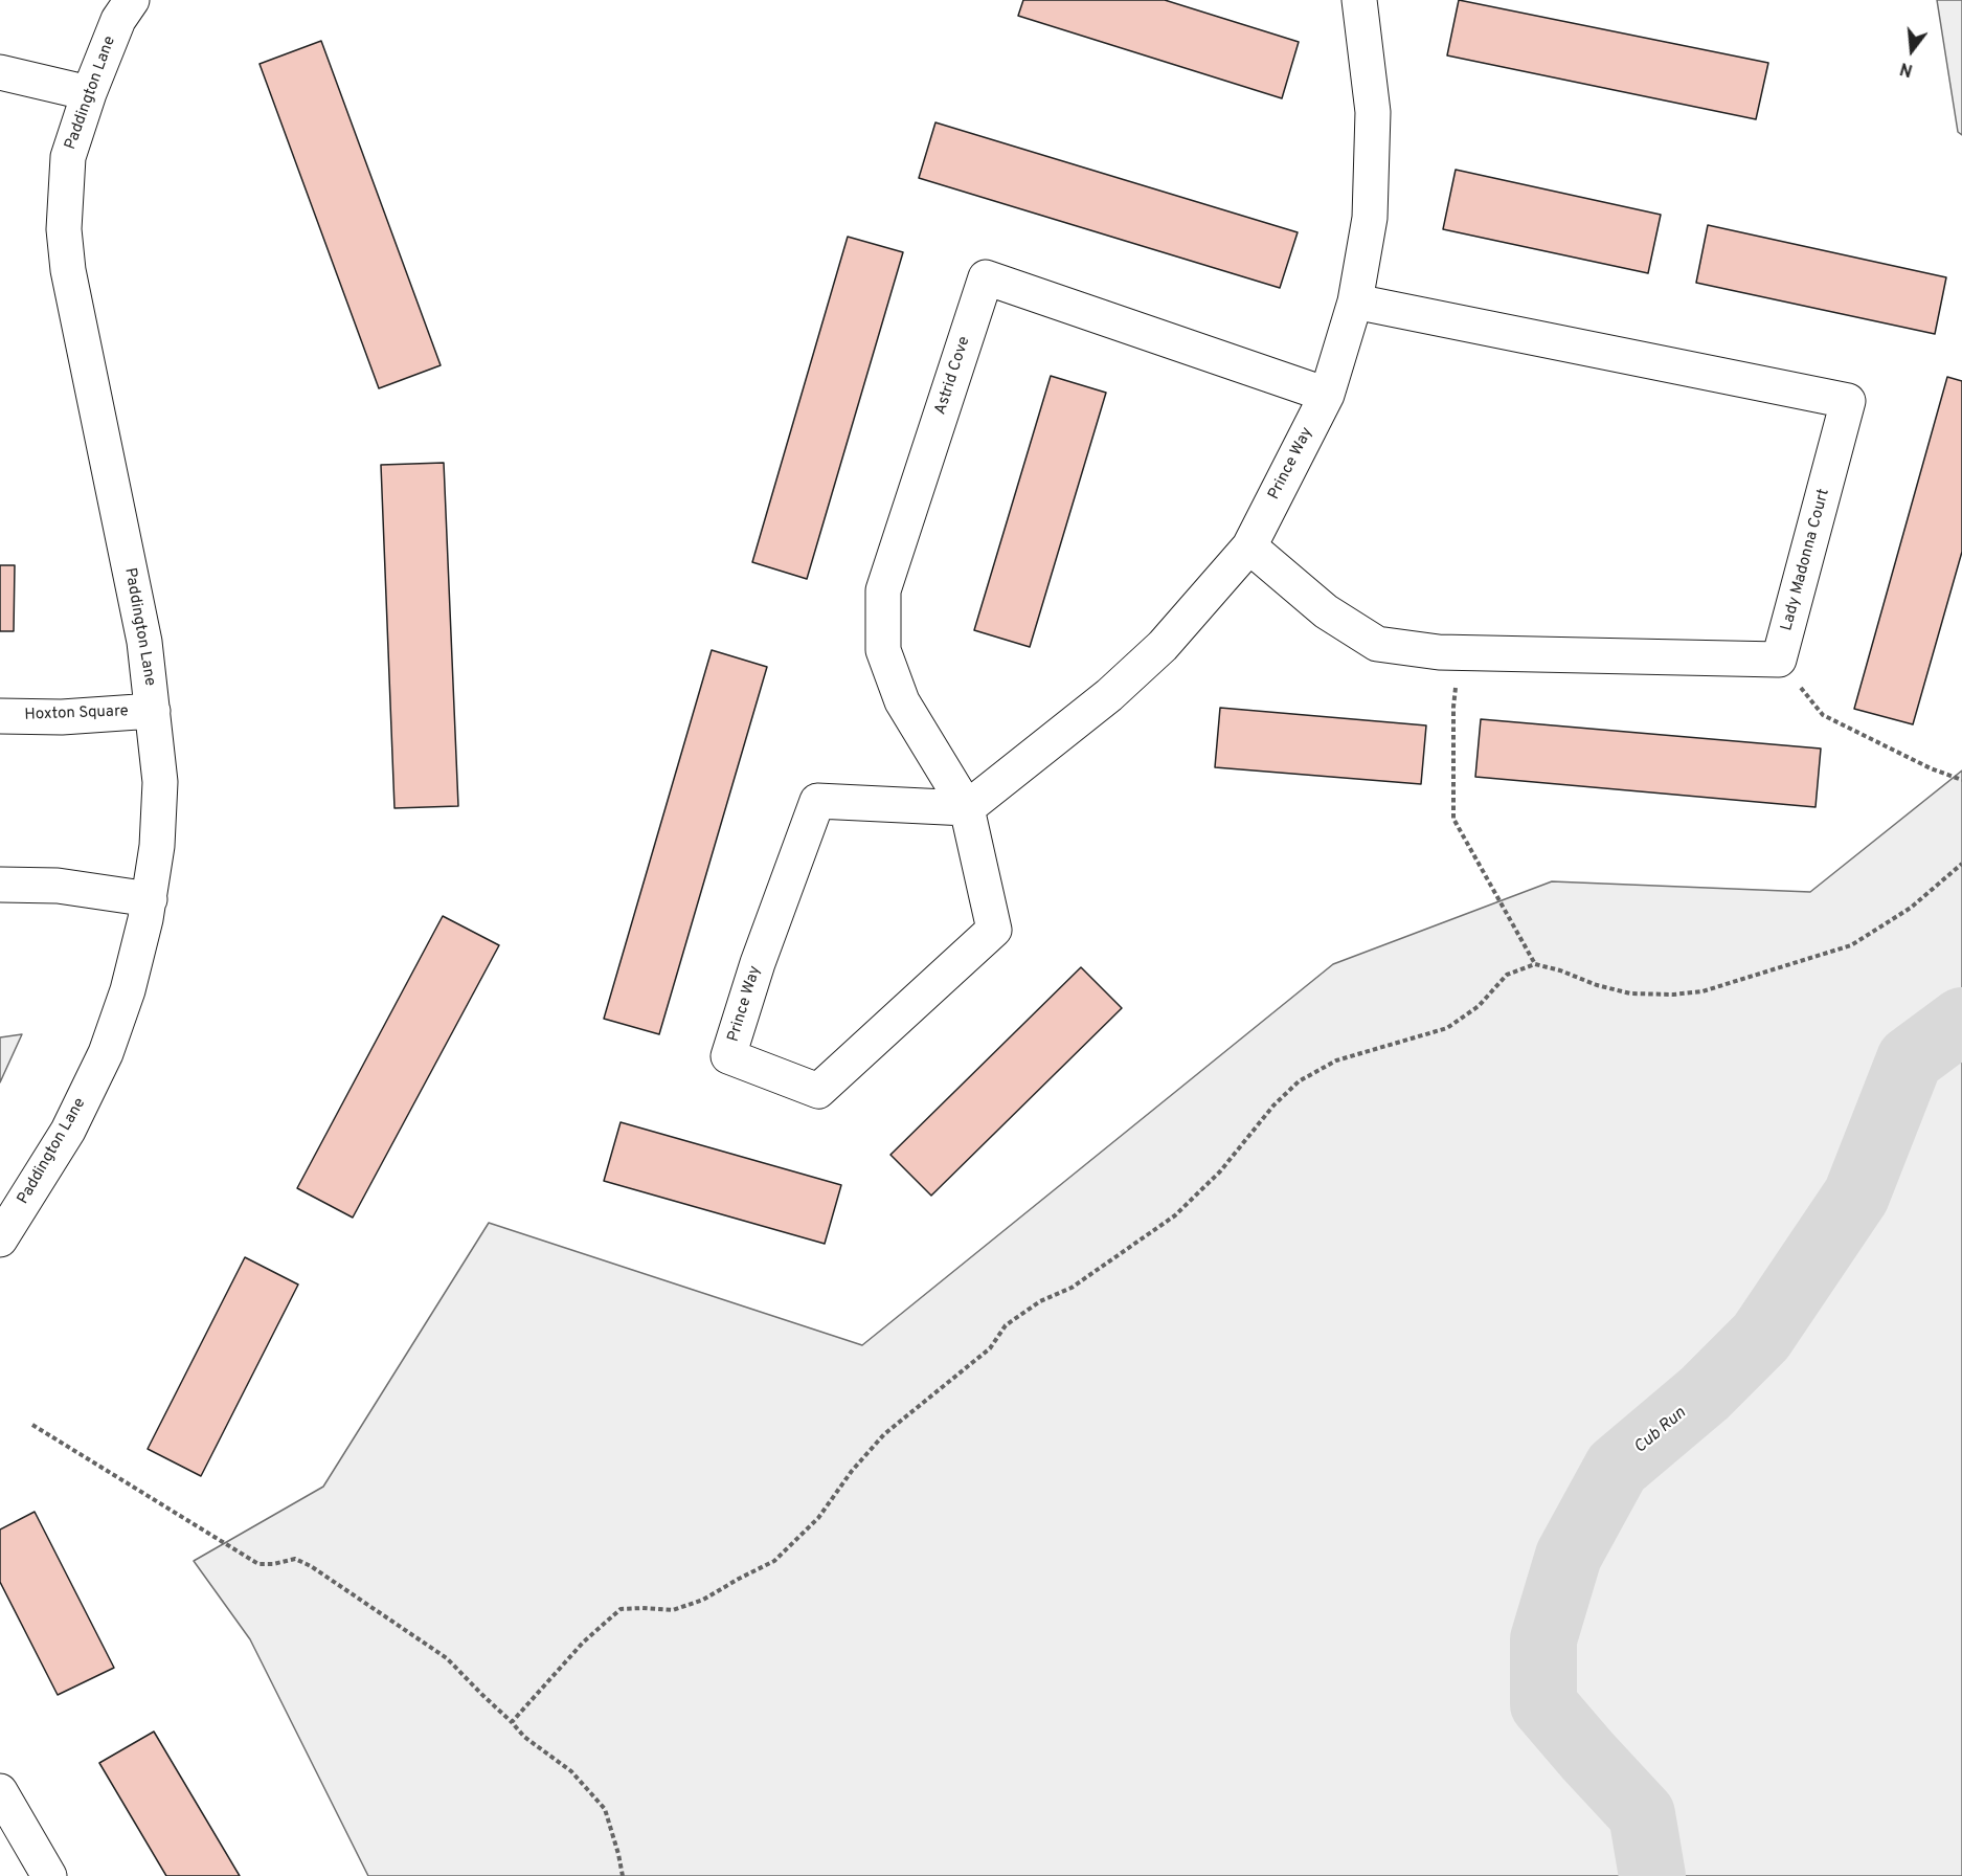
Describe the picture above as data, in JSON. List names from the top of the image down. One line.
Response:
{"streets":{"street":["Paddington Lane","Astrid Cove","Prince Way","Lady Madonna Court","Hoxton Square"]},"crossings":[["Paddington Lane","Hoxton Square"],["Astrid Cove","Prince Way"],["Prince Way","Lady Madonna Court"]],"water":["Cub Run"],"north":"bottom"}
